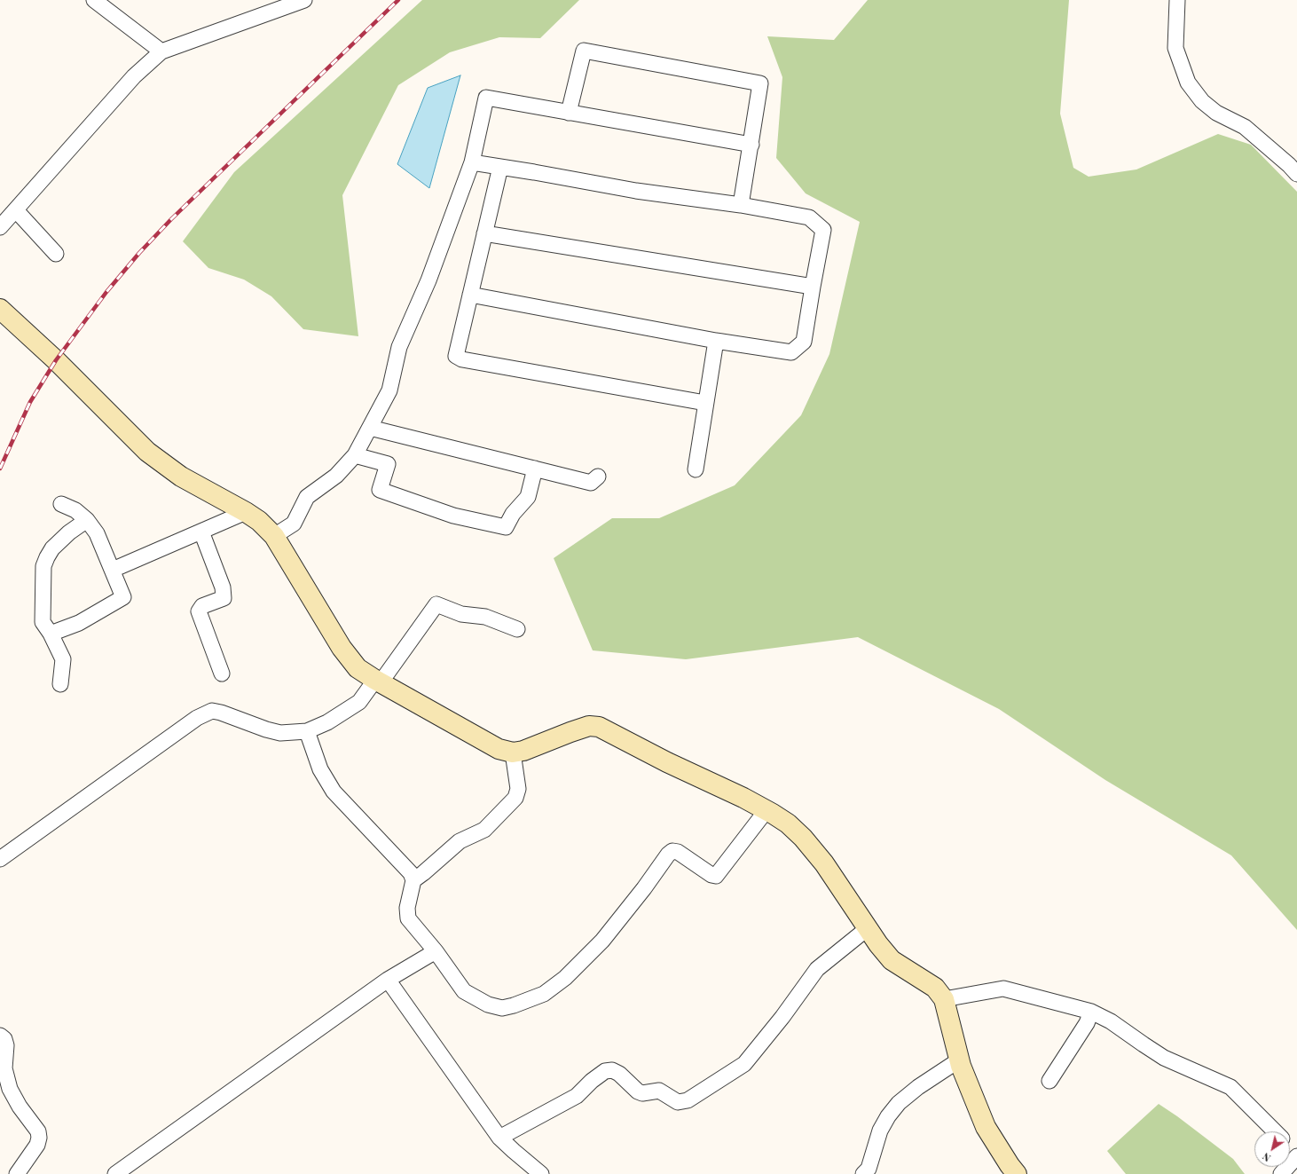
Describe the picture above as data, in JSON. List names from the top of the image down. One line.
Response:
{"north":"bottom left"}
